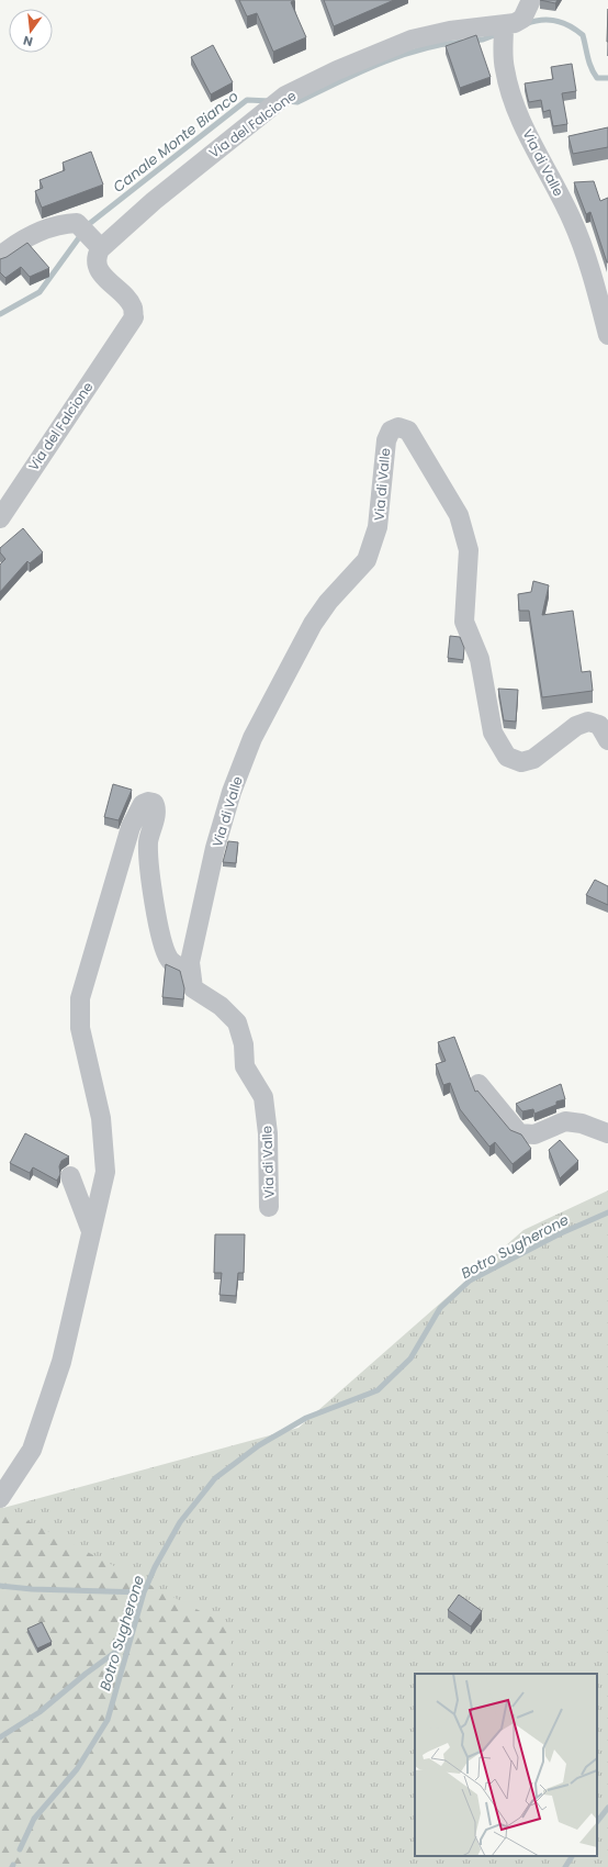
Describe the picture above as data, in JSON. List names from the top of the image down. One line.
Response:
{"streets":{"street":["Via del Falcione","Via di Valle"]},"crossings":[["Via del Falcione","Via di Valle"]],"water":["Canale Monte Bianco","Botro Sugherone"],"north":"bottom"}
